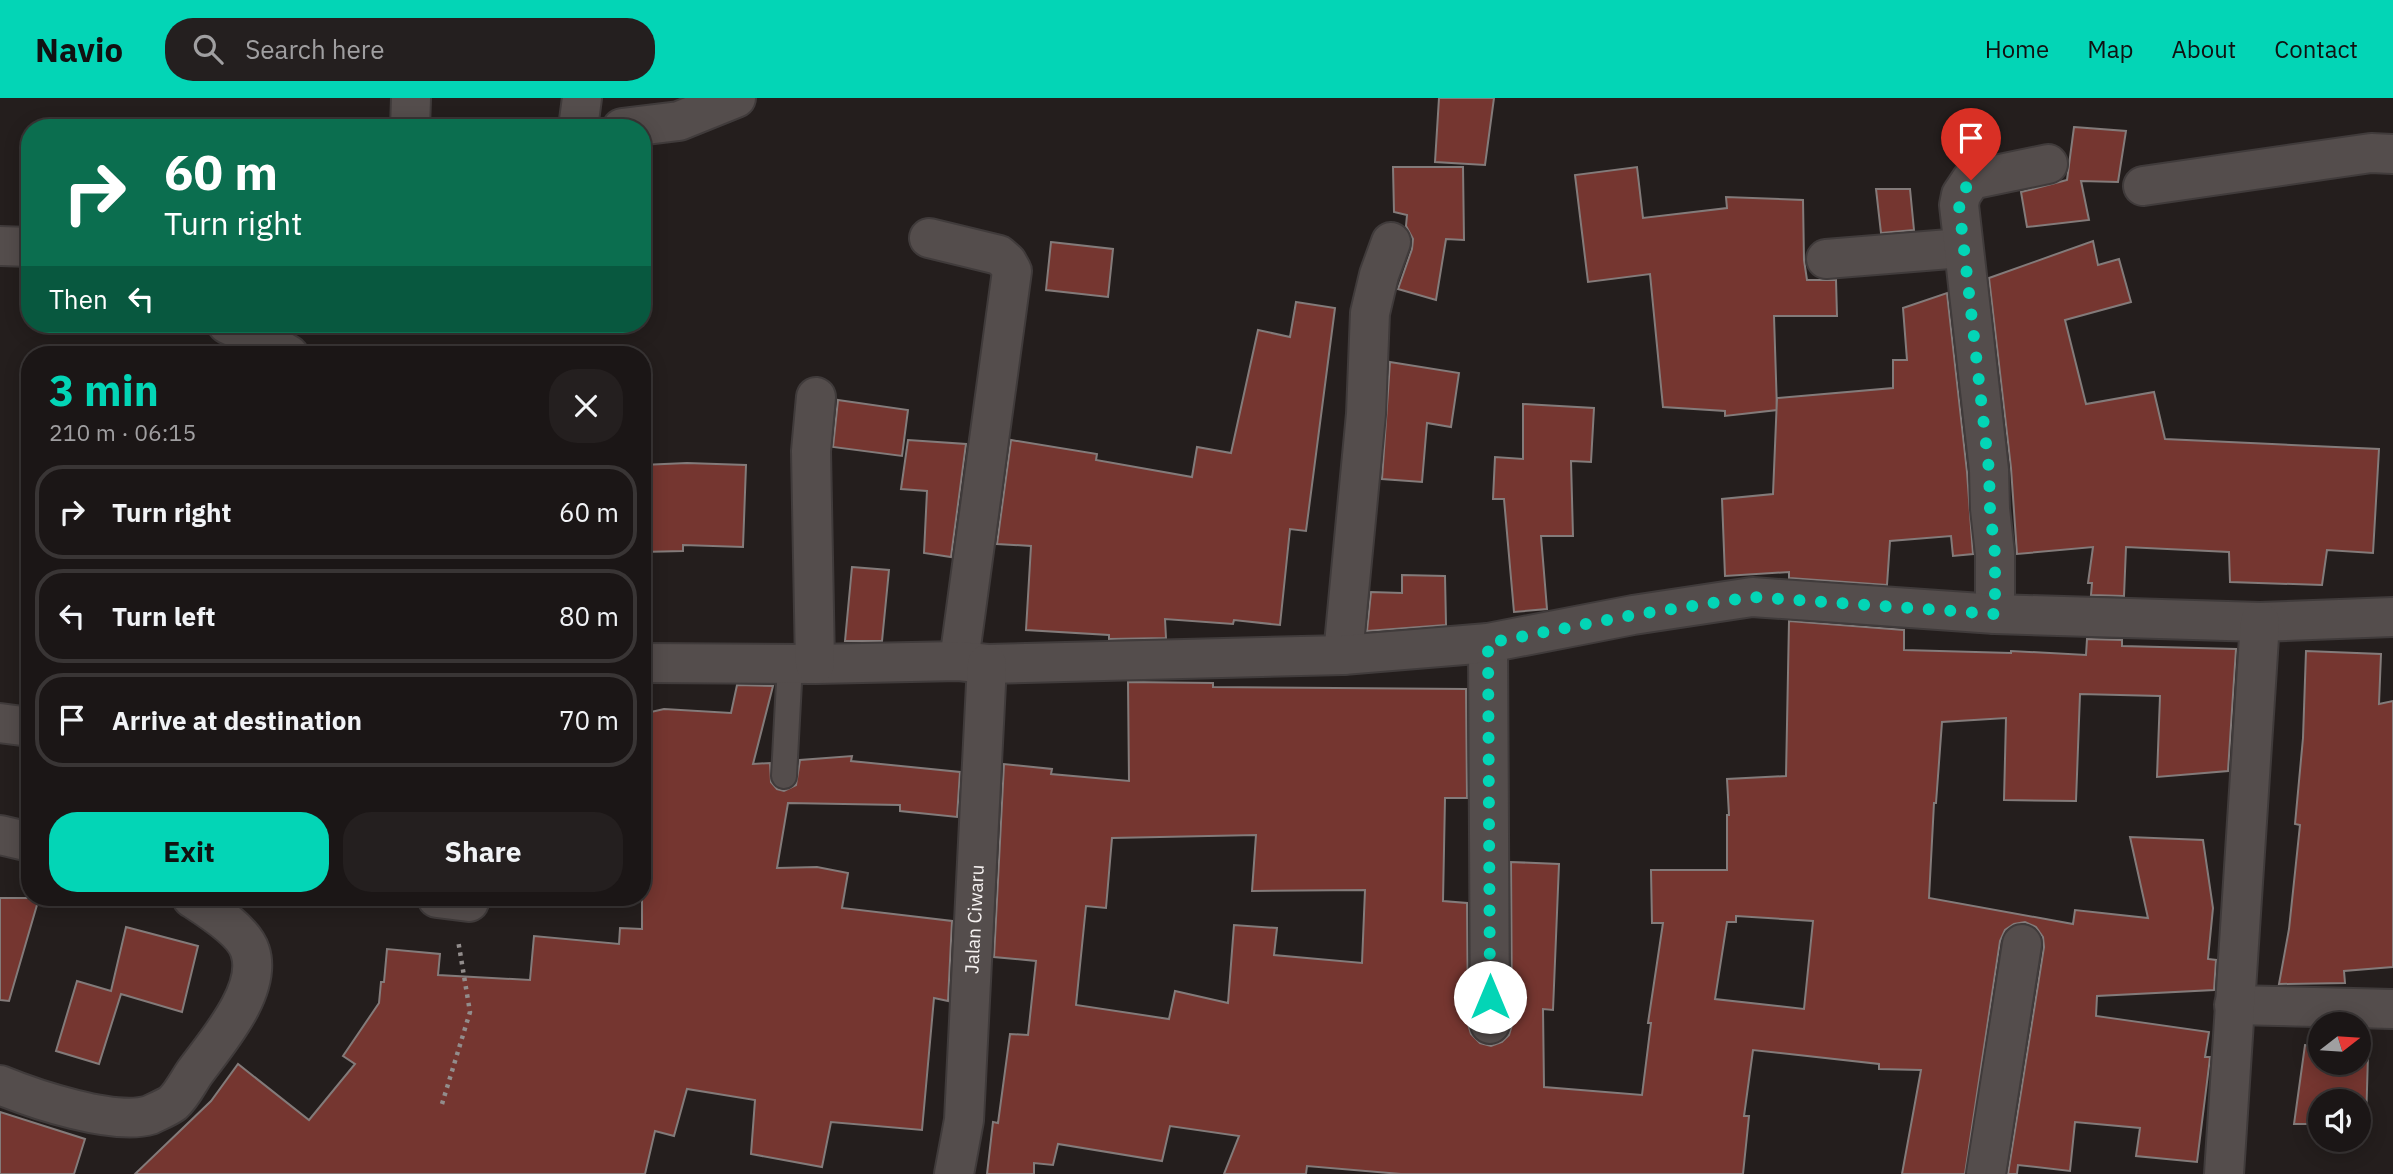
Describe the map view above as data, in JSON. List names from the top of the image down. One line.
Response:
{"streets":{"street":["Jalan Ciwaru"]},"north":"right","page":{"header":"Navio","search":"Search here","nav":["Home","Map","About","Contact"],"turn":["60 m","Turn right"],"then":"Then","heading":["3 min","210 m · 06:15"],"list":[{"name":"Turn right","value":"60 m"},{"name":"Turn left","value":"80 m"},{"name":"Arrive at destination","value":"70 m"}],"buttons":["Exit","Share"]}}
